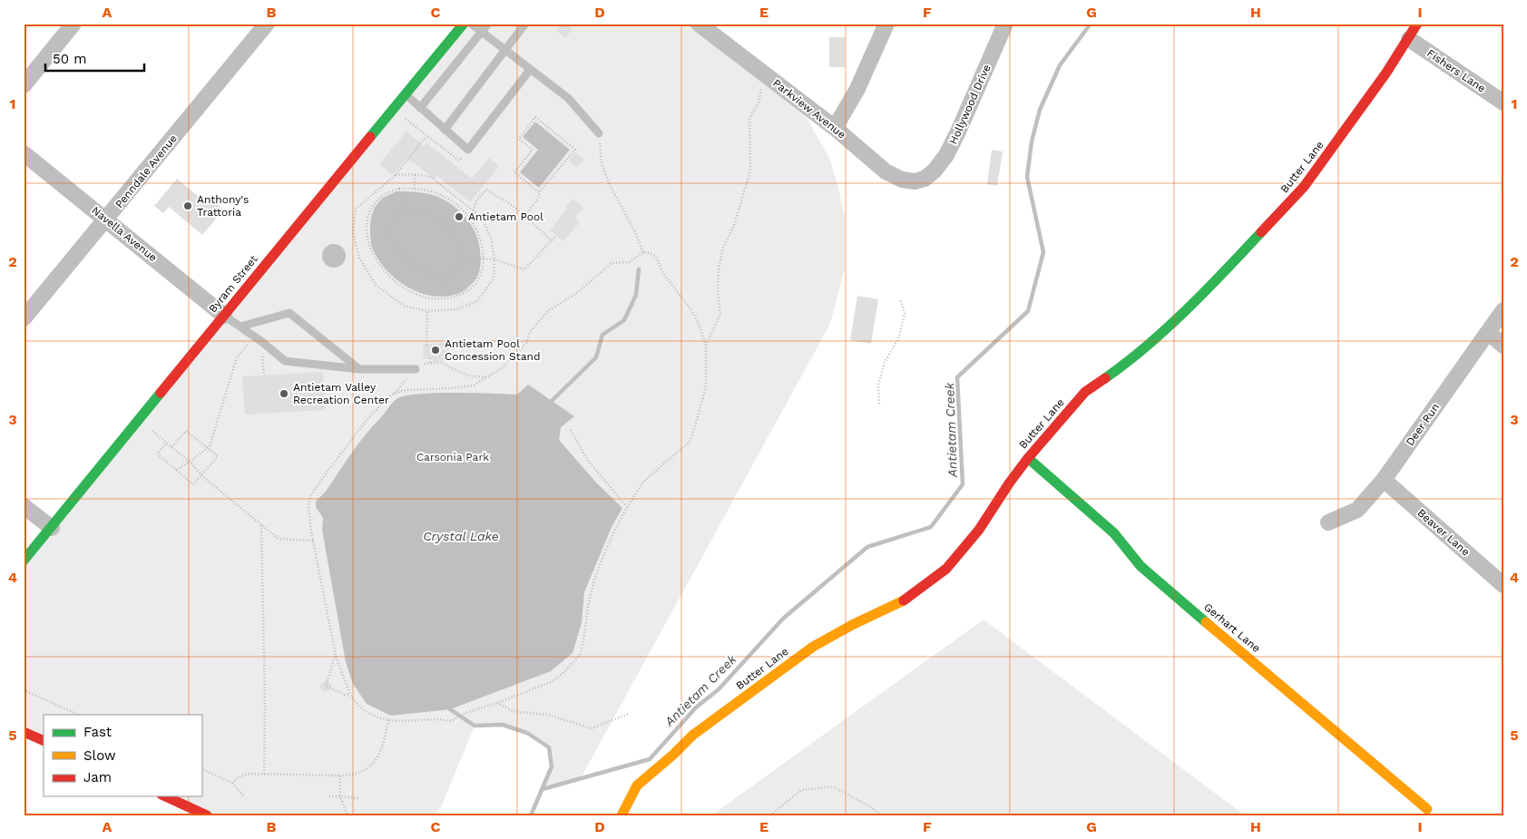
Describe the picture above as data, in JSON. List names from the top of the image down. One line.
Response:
{"streets":{"street":["Fishers Lane","Hollywood Drive","Parkview Avenue","Butter Lane","Penndale Avenue","Navella Avenue","Byram Street","Deer Run","Beaver Lane","Gerhart Lane"]},"crossings":[["Fishers Lane","Butter Lane"],["Hollywood Drive","Parkview Avenue"],["Butter Lane","Gerhart Lane"],["Penndale Avenue","Navella Avenue"],["Navella Avenue","Byram Street"],["Deer Run","Beaver Lane"]],"water":["Antietam Creek","Crystal Lake"],"parks":["Carsonia Park"],"places":["Anthony's Trattoria","Antietam Pool","Antietam Pool Concession Stand","Antietam Valley Recreation Center"],"legend":["Fast","Slow","Jam"],"scale_bar":"50 m","grid":{"columns":["A","B","C","D","E","F","G","H","I"],"rows":["1","2","3","4","5"]}}
